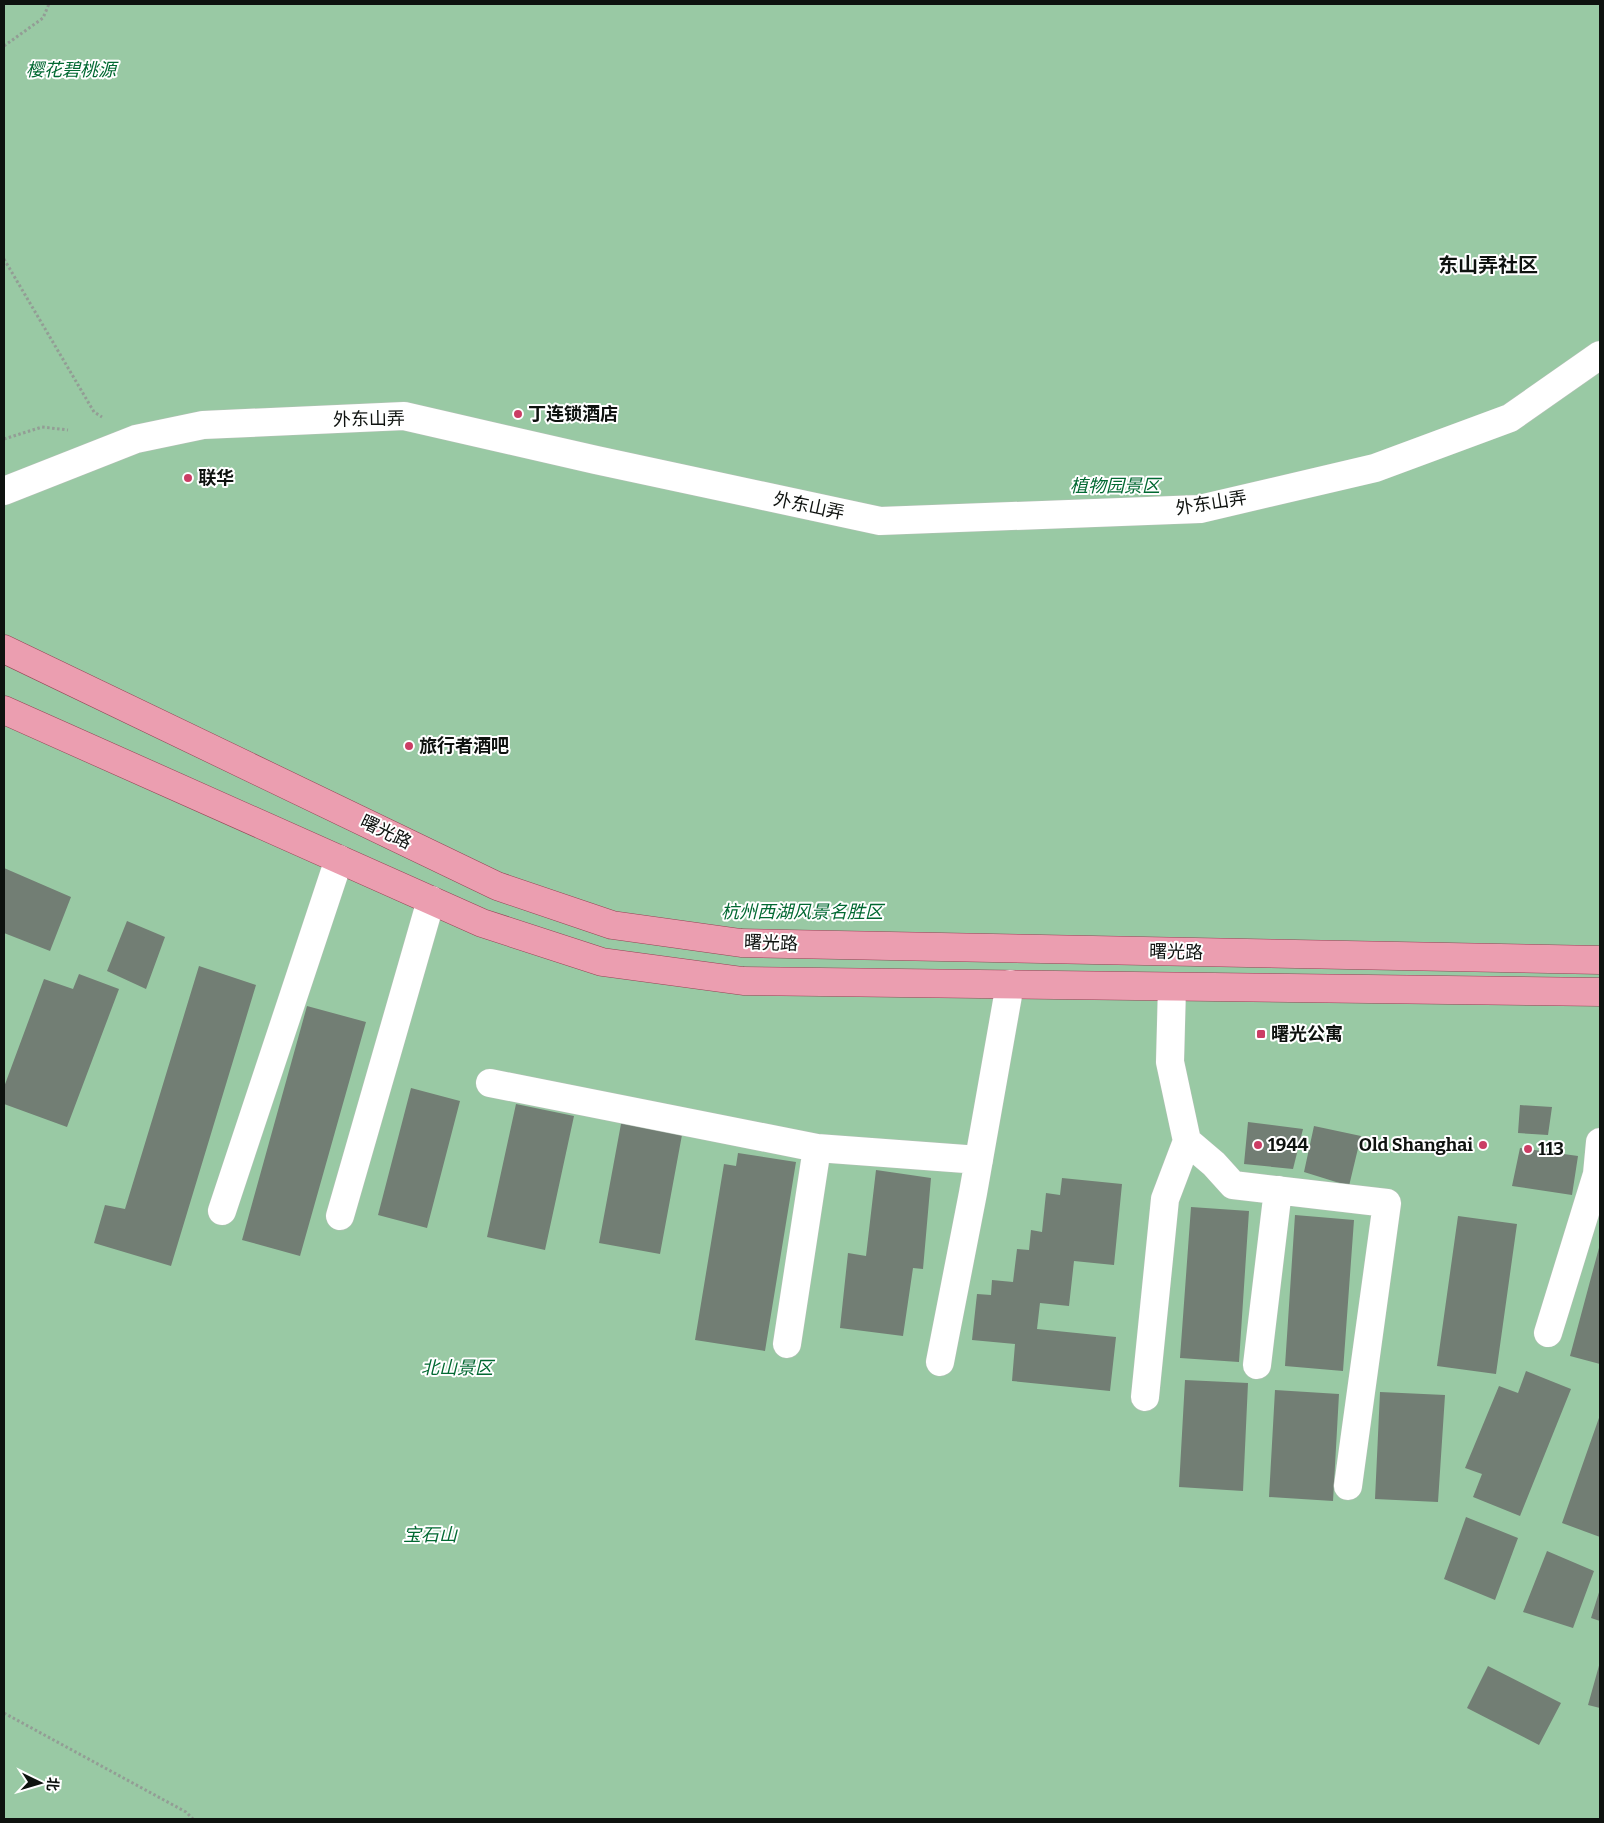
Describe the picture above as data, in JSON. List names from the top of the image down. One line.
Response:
{"streets":{"main road":["曙光路"],"street":["外东山弄"]},"districts":["东山弄社区"],"parks":["樱花碧桃源","植物园景区","杭州西湖风景名胜区","北山景区","宝石山"],"places":{"other":["丁连锁酒店","联华","旅行者酒吧","1944","Old Shanghai","113"],"transit":["曙光公寓"]},"north":"right"}
